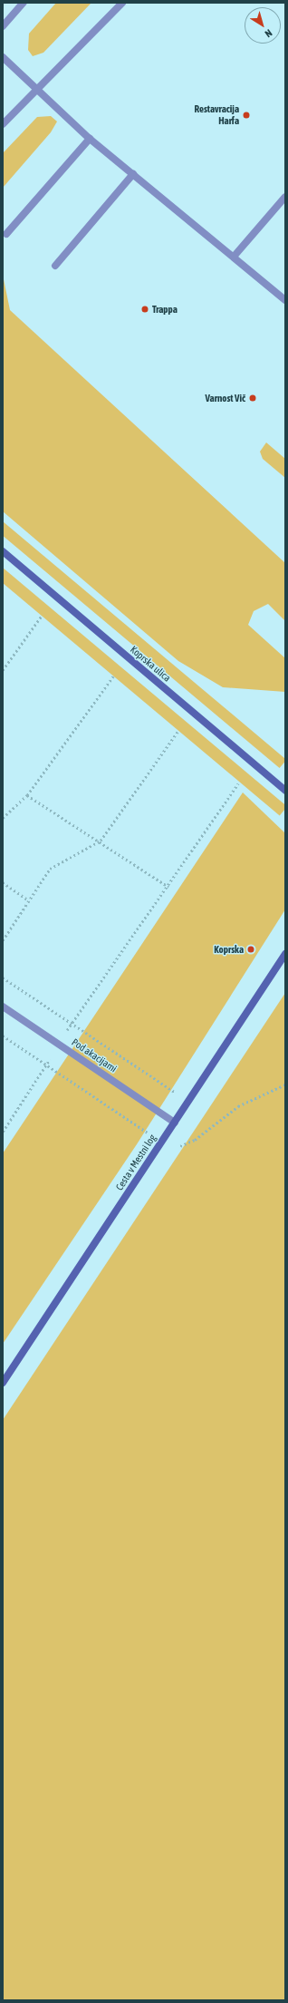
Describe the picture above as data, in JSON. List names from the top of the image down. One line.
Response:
{"streets":{"street":["Koprska ulica","Pod akacijami","Cesta v Mestni log"]},"crossings":[["Pod akacijami","Cesta v Mestni log"]],"places":["Restavracija Harfa","Trappa","Varnost Vič","Koprska"],"north":"bottom right"}
